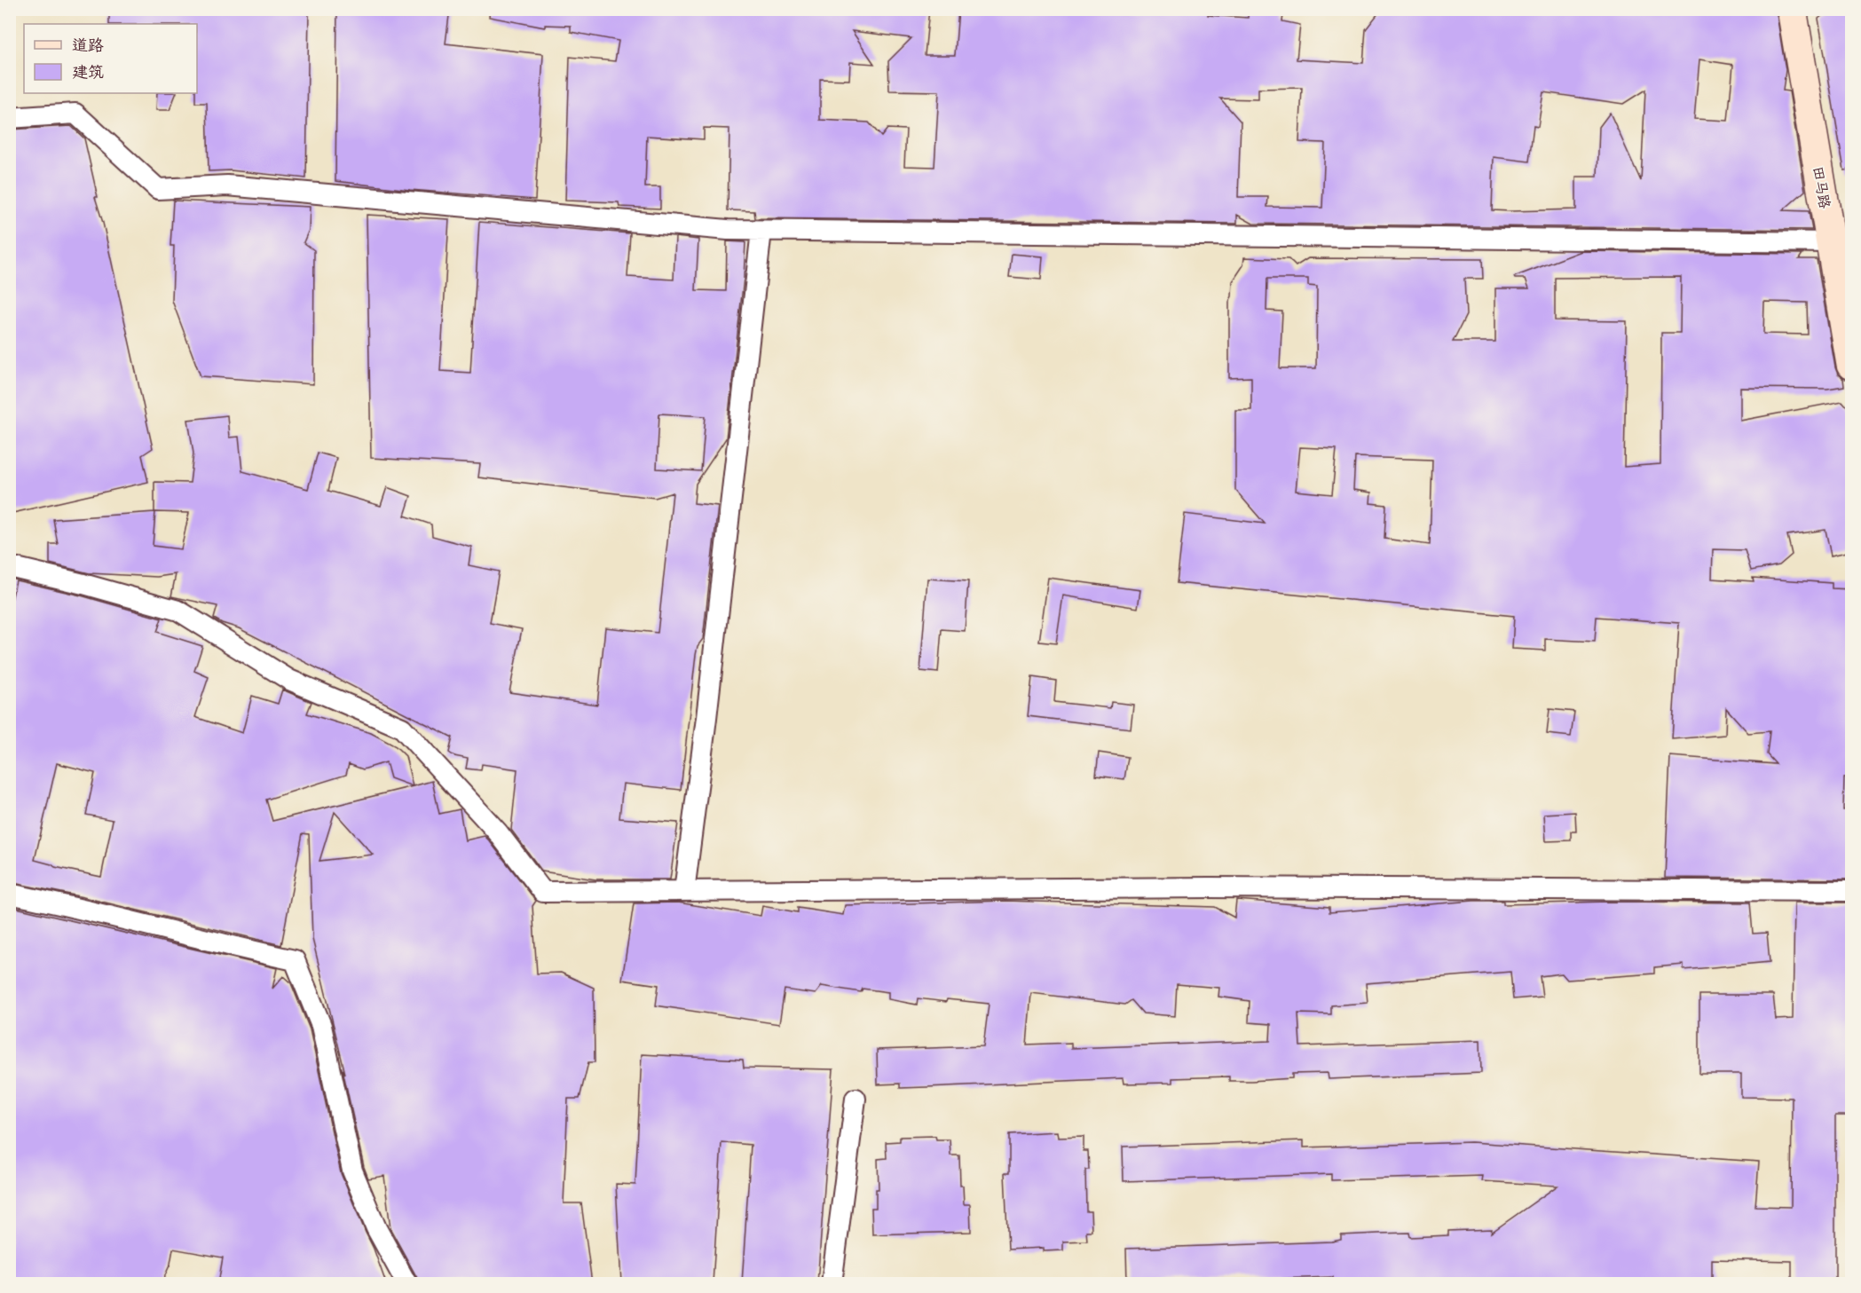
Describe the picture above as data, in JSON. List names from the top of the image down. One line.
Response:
{"streets":{"street":["田马路"]},"legend":["道路","建筑"]}
